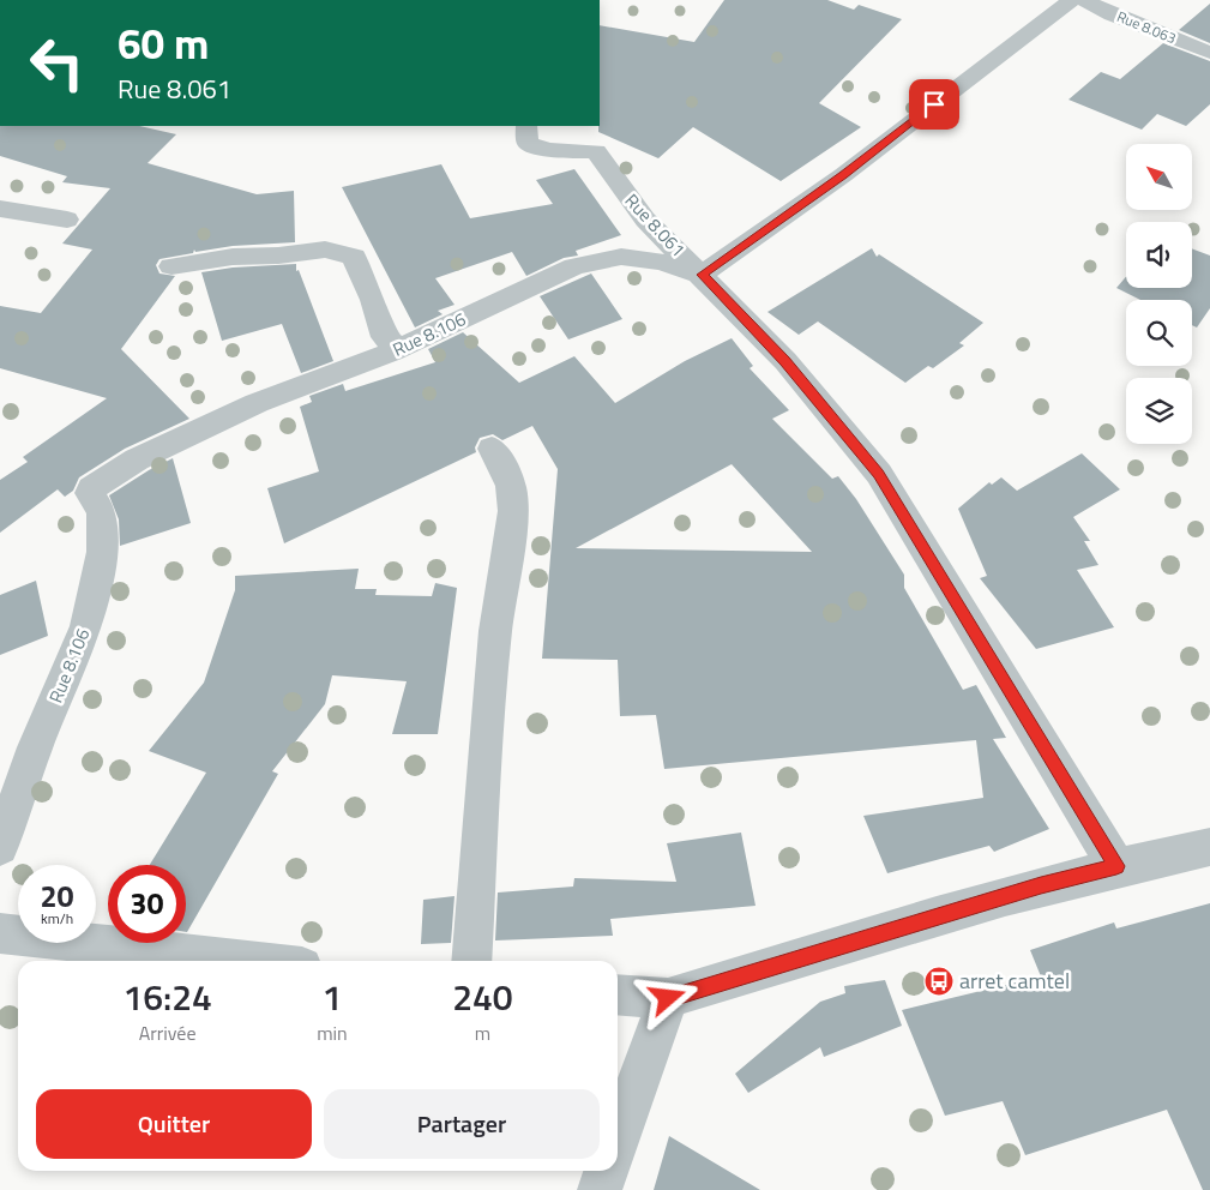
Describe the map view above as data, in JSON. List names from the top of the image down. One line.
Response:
{"streets":{"street":["Rue 8.063","Rue 8.061","Rue 8.106"]},"crossings":[["Rue 8.061","Rue 8.106"]],"places":{"bus stop":["arret camtel"]},"north":"top left","page":{"turn":["60 m","Rue 8.061"],"speed":"20 km/h","limit":"30","eta":["16:24","Arrivée","1","min","240","m"],"buttons":["Quitter","Partager"]}}
